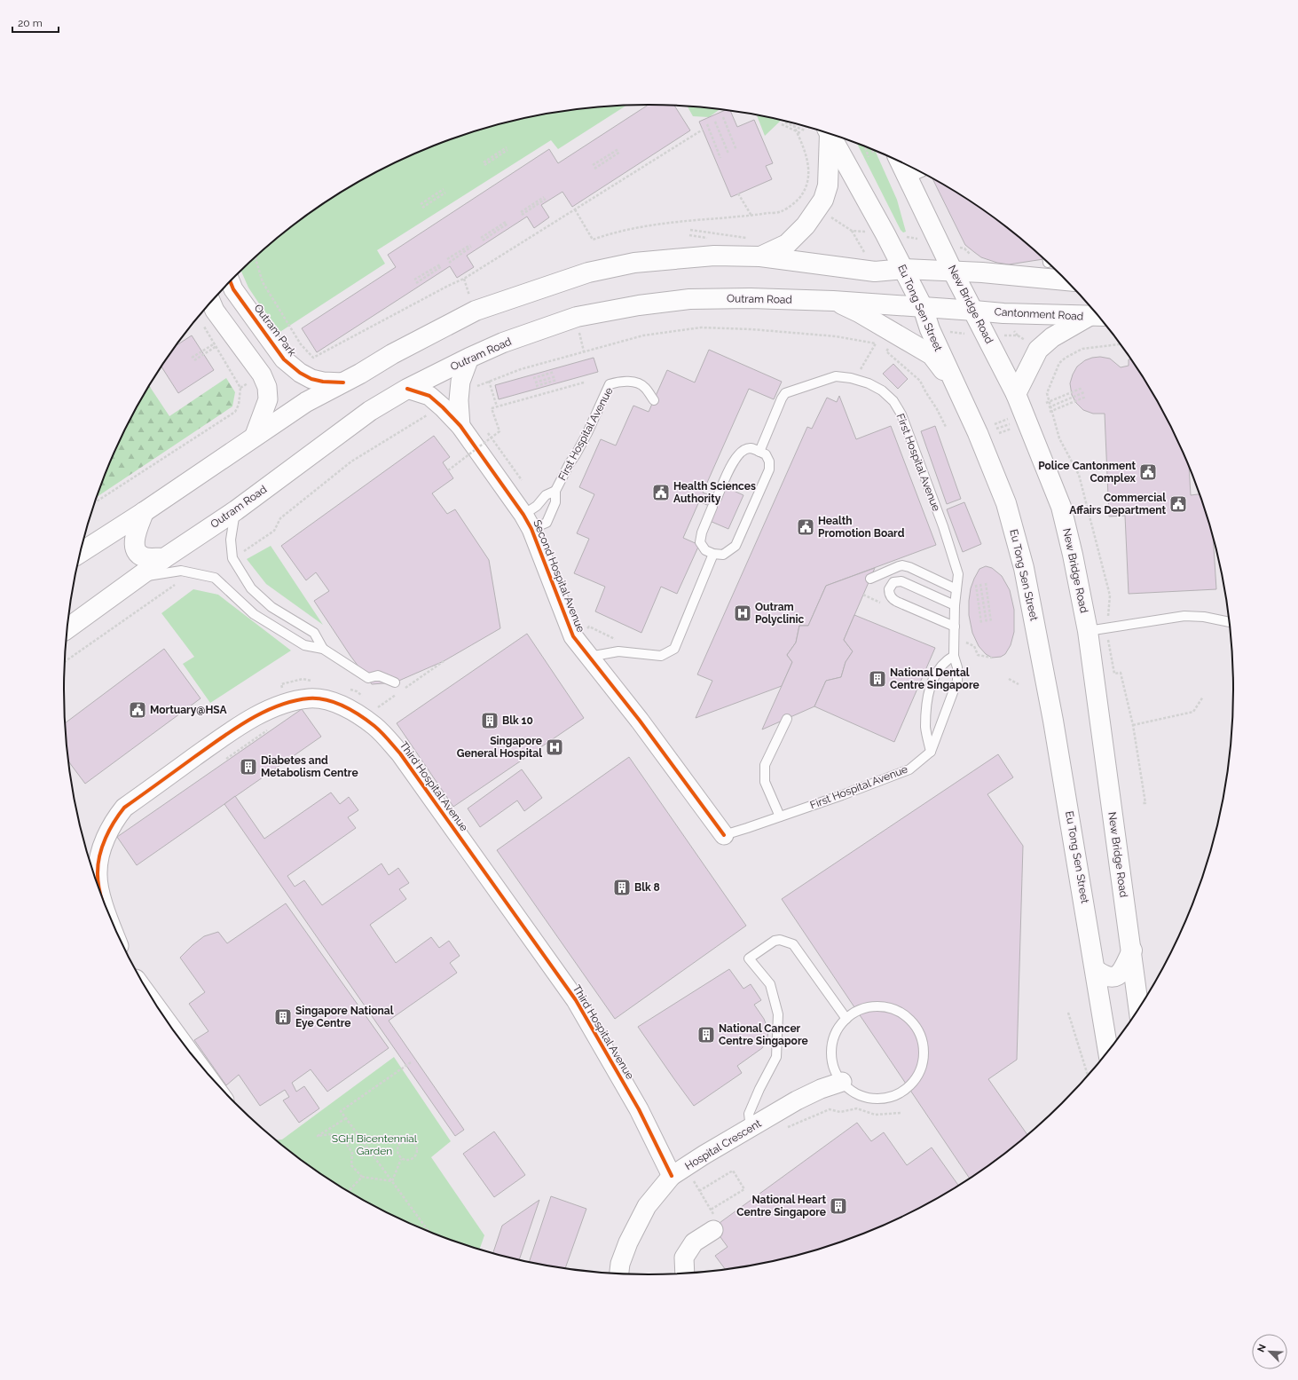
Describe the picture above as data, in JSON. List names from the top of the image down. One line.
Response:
{"streets":{"main road":["Outram Road","New Bridge Road","Eu Tong Sen Street","Cantonment Road"],"street":["Outram Park","Second Hospital Avenue","Third Hospital Avenue","Hospital Crescent"],"lane":["First Hospital Avenue"]},"crossings":[["Outram Road","New Bridge Road"],["Outram Road","Eu Tong Sen Street"],["Outram Road","Cantonment Road"],["Outram Road","Second Hospital Avenue"],["New Bridge Road","Cantonment Road"],["First Hospital Avenue","Second Hospital Avenue"],["Third Hospital Avenue","Hospital Crescent"]],"parks":["SGH Bicentennial Garden"],"places":{"public building":["Police Cantonment Complex","Health Sciences Authority","Commercial Affairs Department","Health Promotion Board","Mortuary@HSA"],"hospital":["Outram Polyclinic","Singapore General Hospital"],"building":["National Dental Centre Singapore","Blk 10","Diabetes and Metabolism Centre","Blk 8","Singapore National Eye Centre","National Cancer Centre Singapore","National Heart Centre Singapore"]},"scale_bar":"20 m","north":"top left"}
